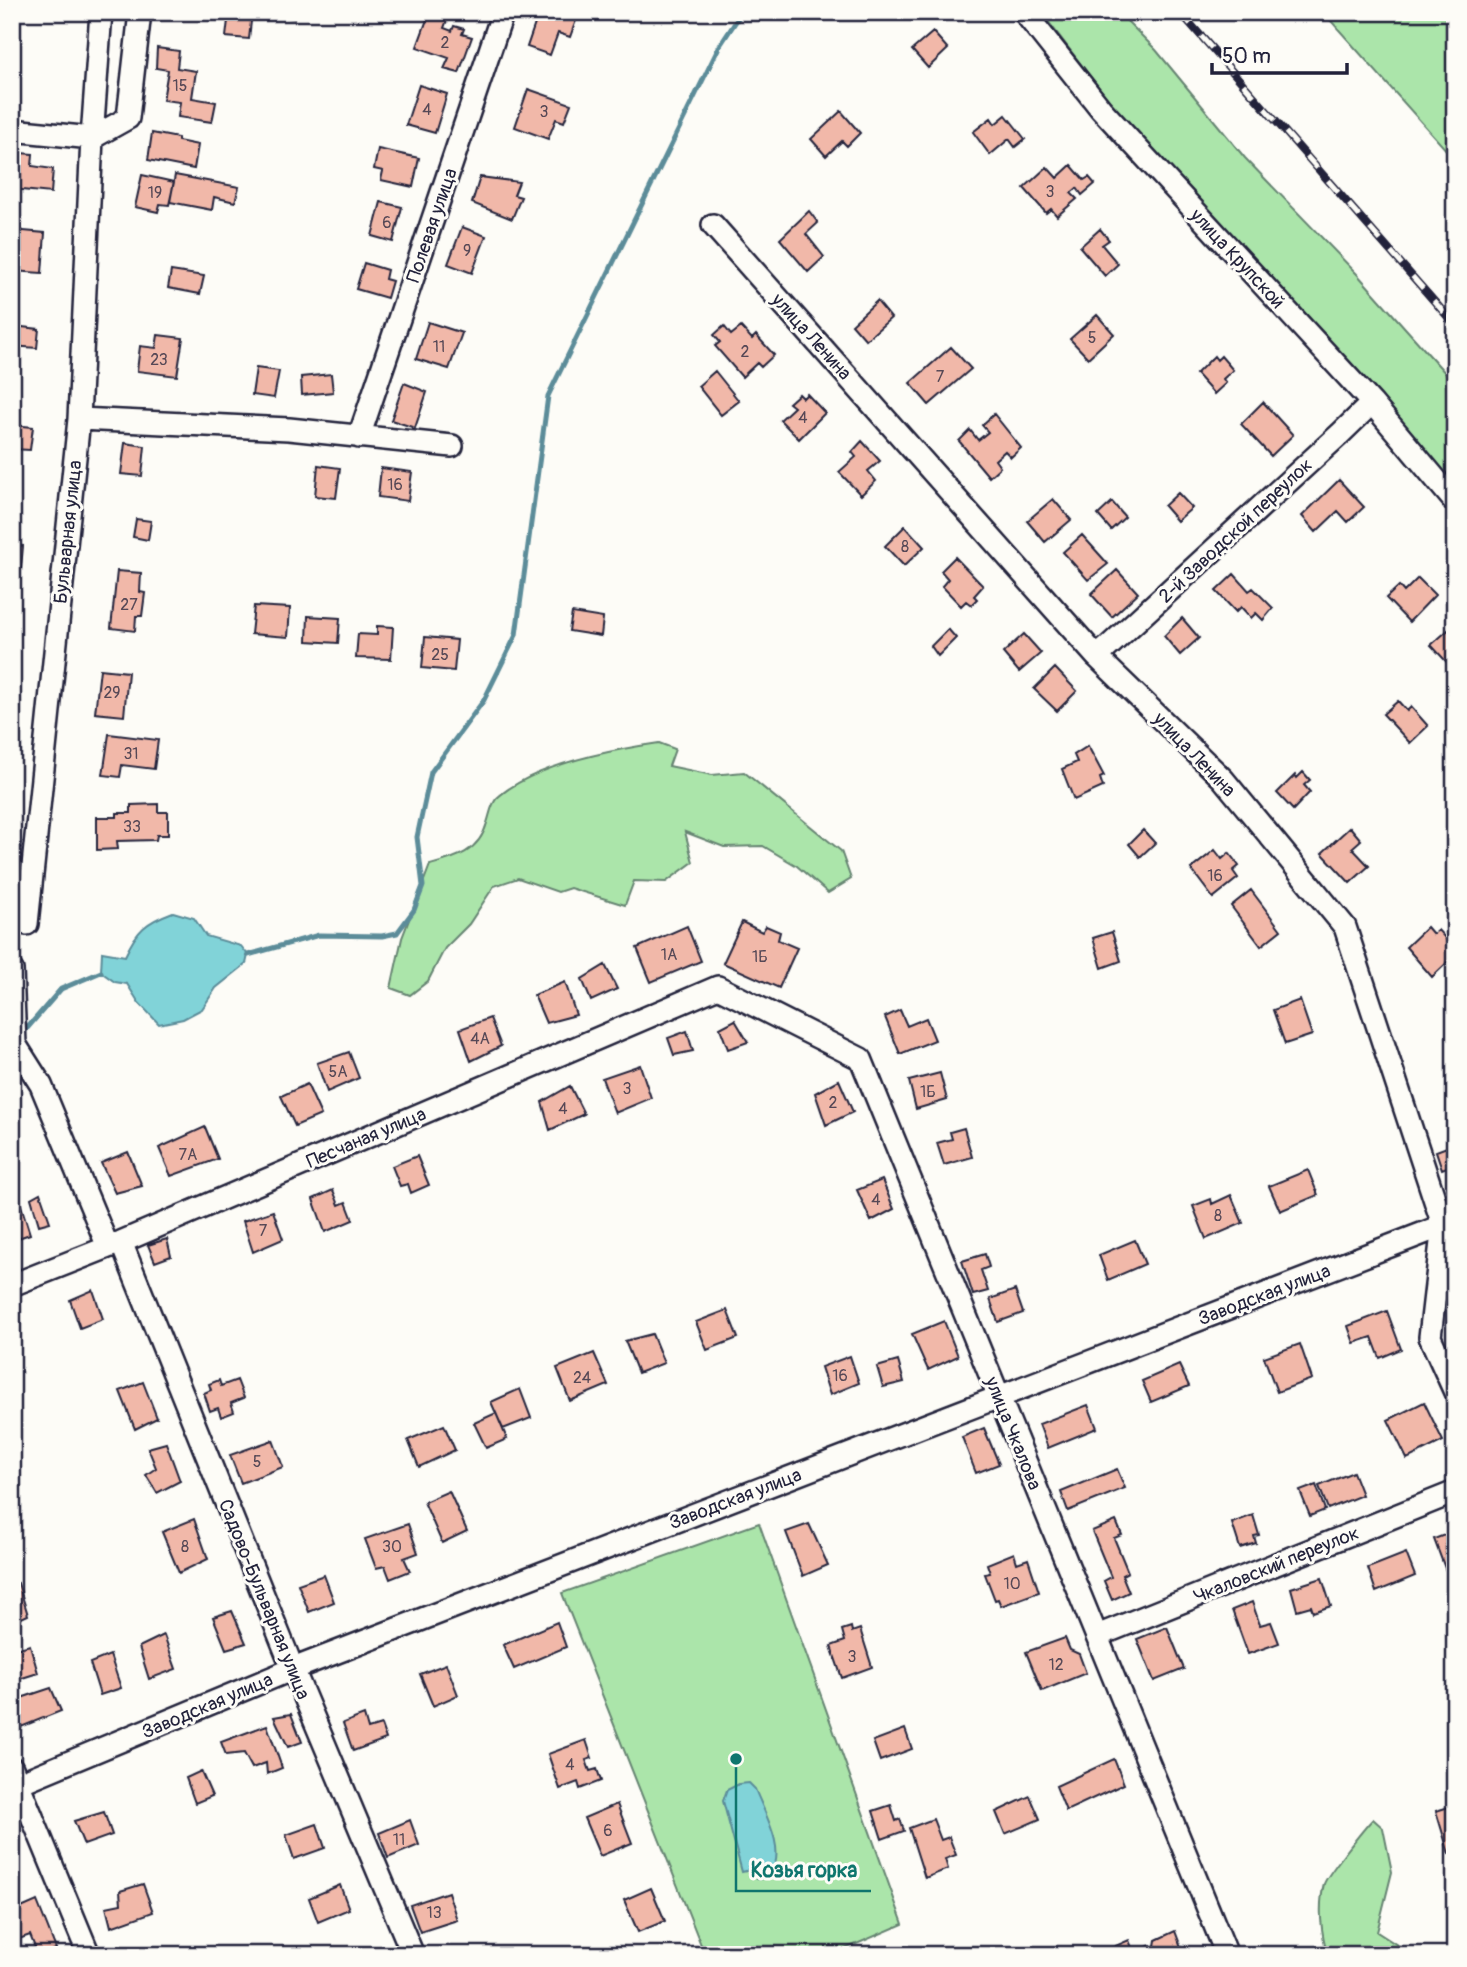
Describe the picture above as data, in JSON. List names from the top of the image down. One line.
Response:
{"streets":{"street":["Полевая улица","улица Крупской","улица Ленина","2-й Заводской переулок","Бульварная улица","Песчаная улица","Заводская улица","улица Чкалова","Чкаловский переулок","Садово-Бульварная улица"]},"crossings":[["улица Крупской","2-й Заводской переулок"],["улица Ленина","2-й Заводской переулок"],["улица Ленина","Заводская улица"],["Песчаная улица","улица Чкалова"],["Песчаная улица","Садово-Бульварная улица"],["Заводская улица","улица Чкалова"],["Заводская улица","Садово-Бульварная улица"],["улица Чкалова","Чкаловский переулок"]],"places":["Козья горка"],"house_numbers":["2","15","4","3","3","19","6","9","5","11","2","23","7","4","16","8","27","25","29","31","33","16","1А","1Б","4А","5А","3","1Б","2","4","7А","4","8","7","16","24","5","8","30","10","3","12","4","6","11","13"],"scale_bar":"50 m"}
